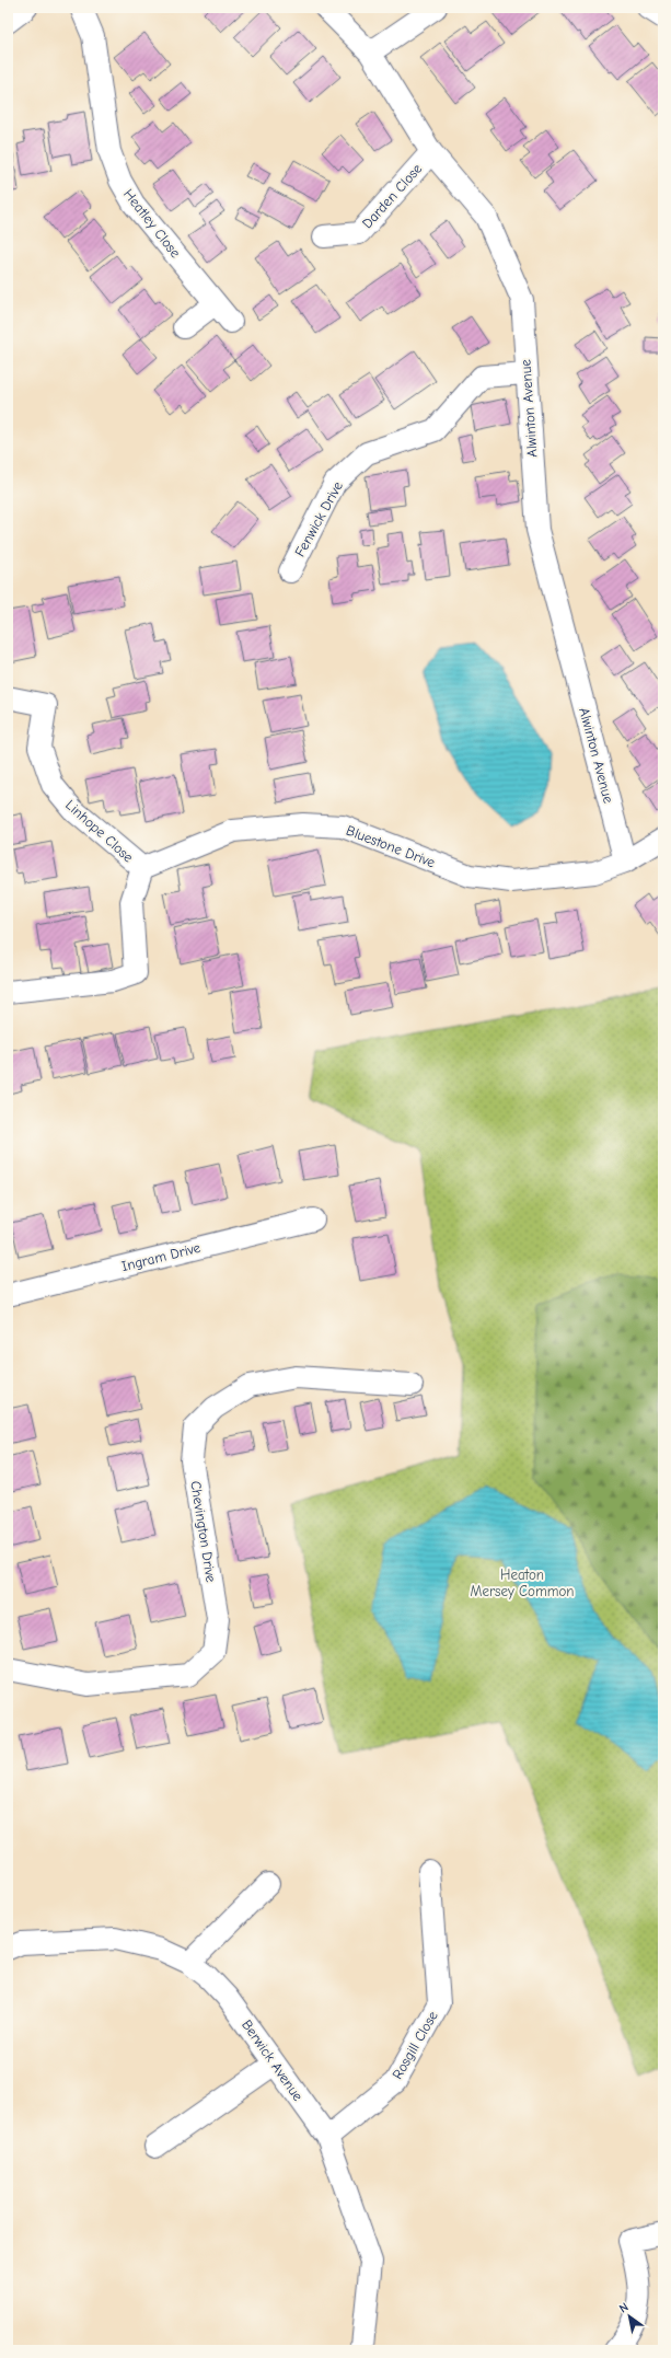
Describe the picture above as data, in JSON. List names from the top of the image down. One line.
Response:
{"streets":{"street":["Darden Close","Heatley Close","Alwinton Avenue","Fenwick Drive","Linhope Close","Bluestone Drive","Ingram Drive","Chevington Drive","Rosgill Close","Berwick Avenue"]},"crossings":[["Darden Close","Alwinton Avenue"],["Alwinton Avenue","Fenwick Drive"],["Alwinton Avenue","Bluestone Drive"],["Linhope Close","Bluestone Drive"],["Rosgill Close","Berwick Avenue"]],"parks":["Heaton Mersey Common"],"north":"top left"}
